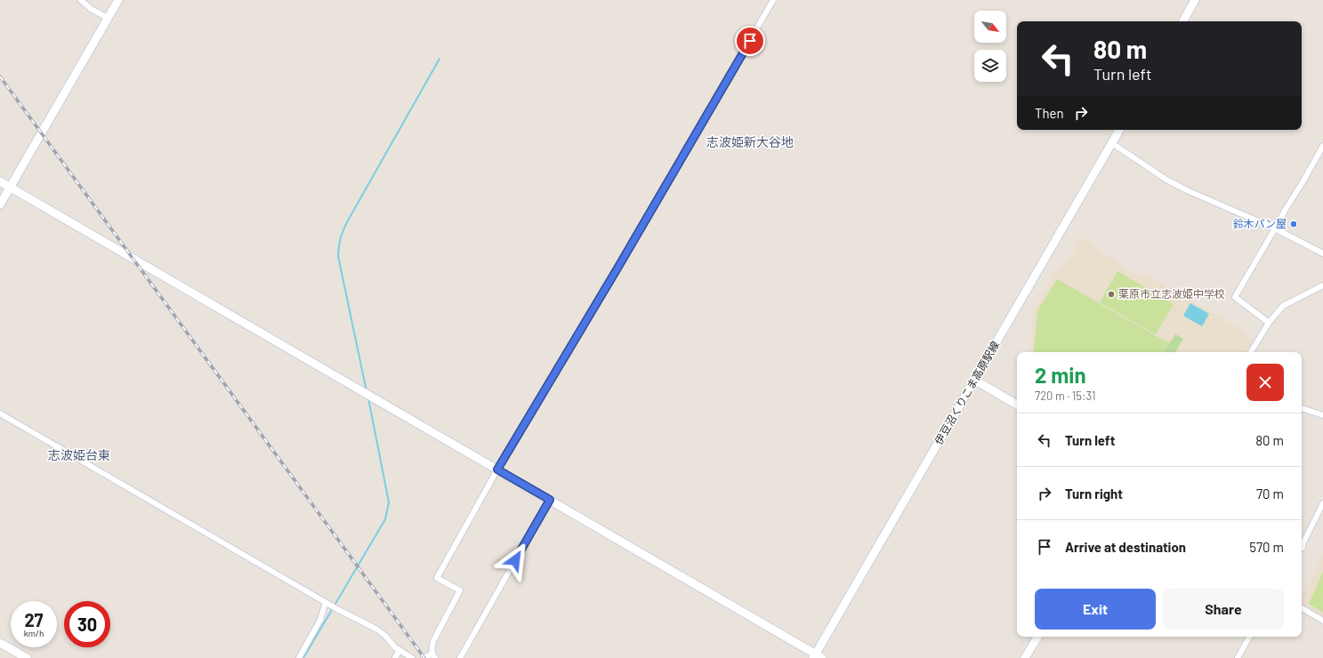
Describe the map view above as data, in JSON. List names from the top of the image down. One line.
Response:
{"streets":{"street":["伊豆沼くりこま高原駅線"]},"districts":["志波姫新大谷地","志波姫台東"],"places":["鈴木パン屋","栗原市立志波姫中学校"],"north":"bottom right","page":{"turn":["80 m","Turn left"],"then":"Then","heading":["2 min","720 m · 15:31"],"list":[{"name":"Turn left","value":"80 m"},{"name":"Turn right","value":"70 m"},{"name":"Arrive at destination","value":"570 m"}],"buttons":["Exit","Share"],"speed":"27 km/h","limit":"30"}}
